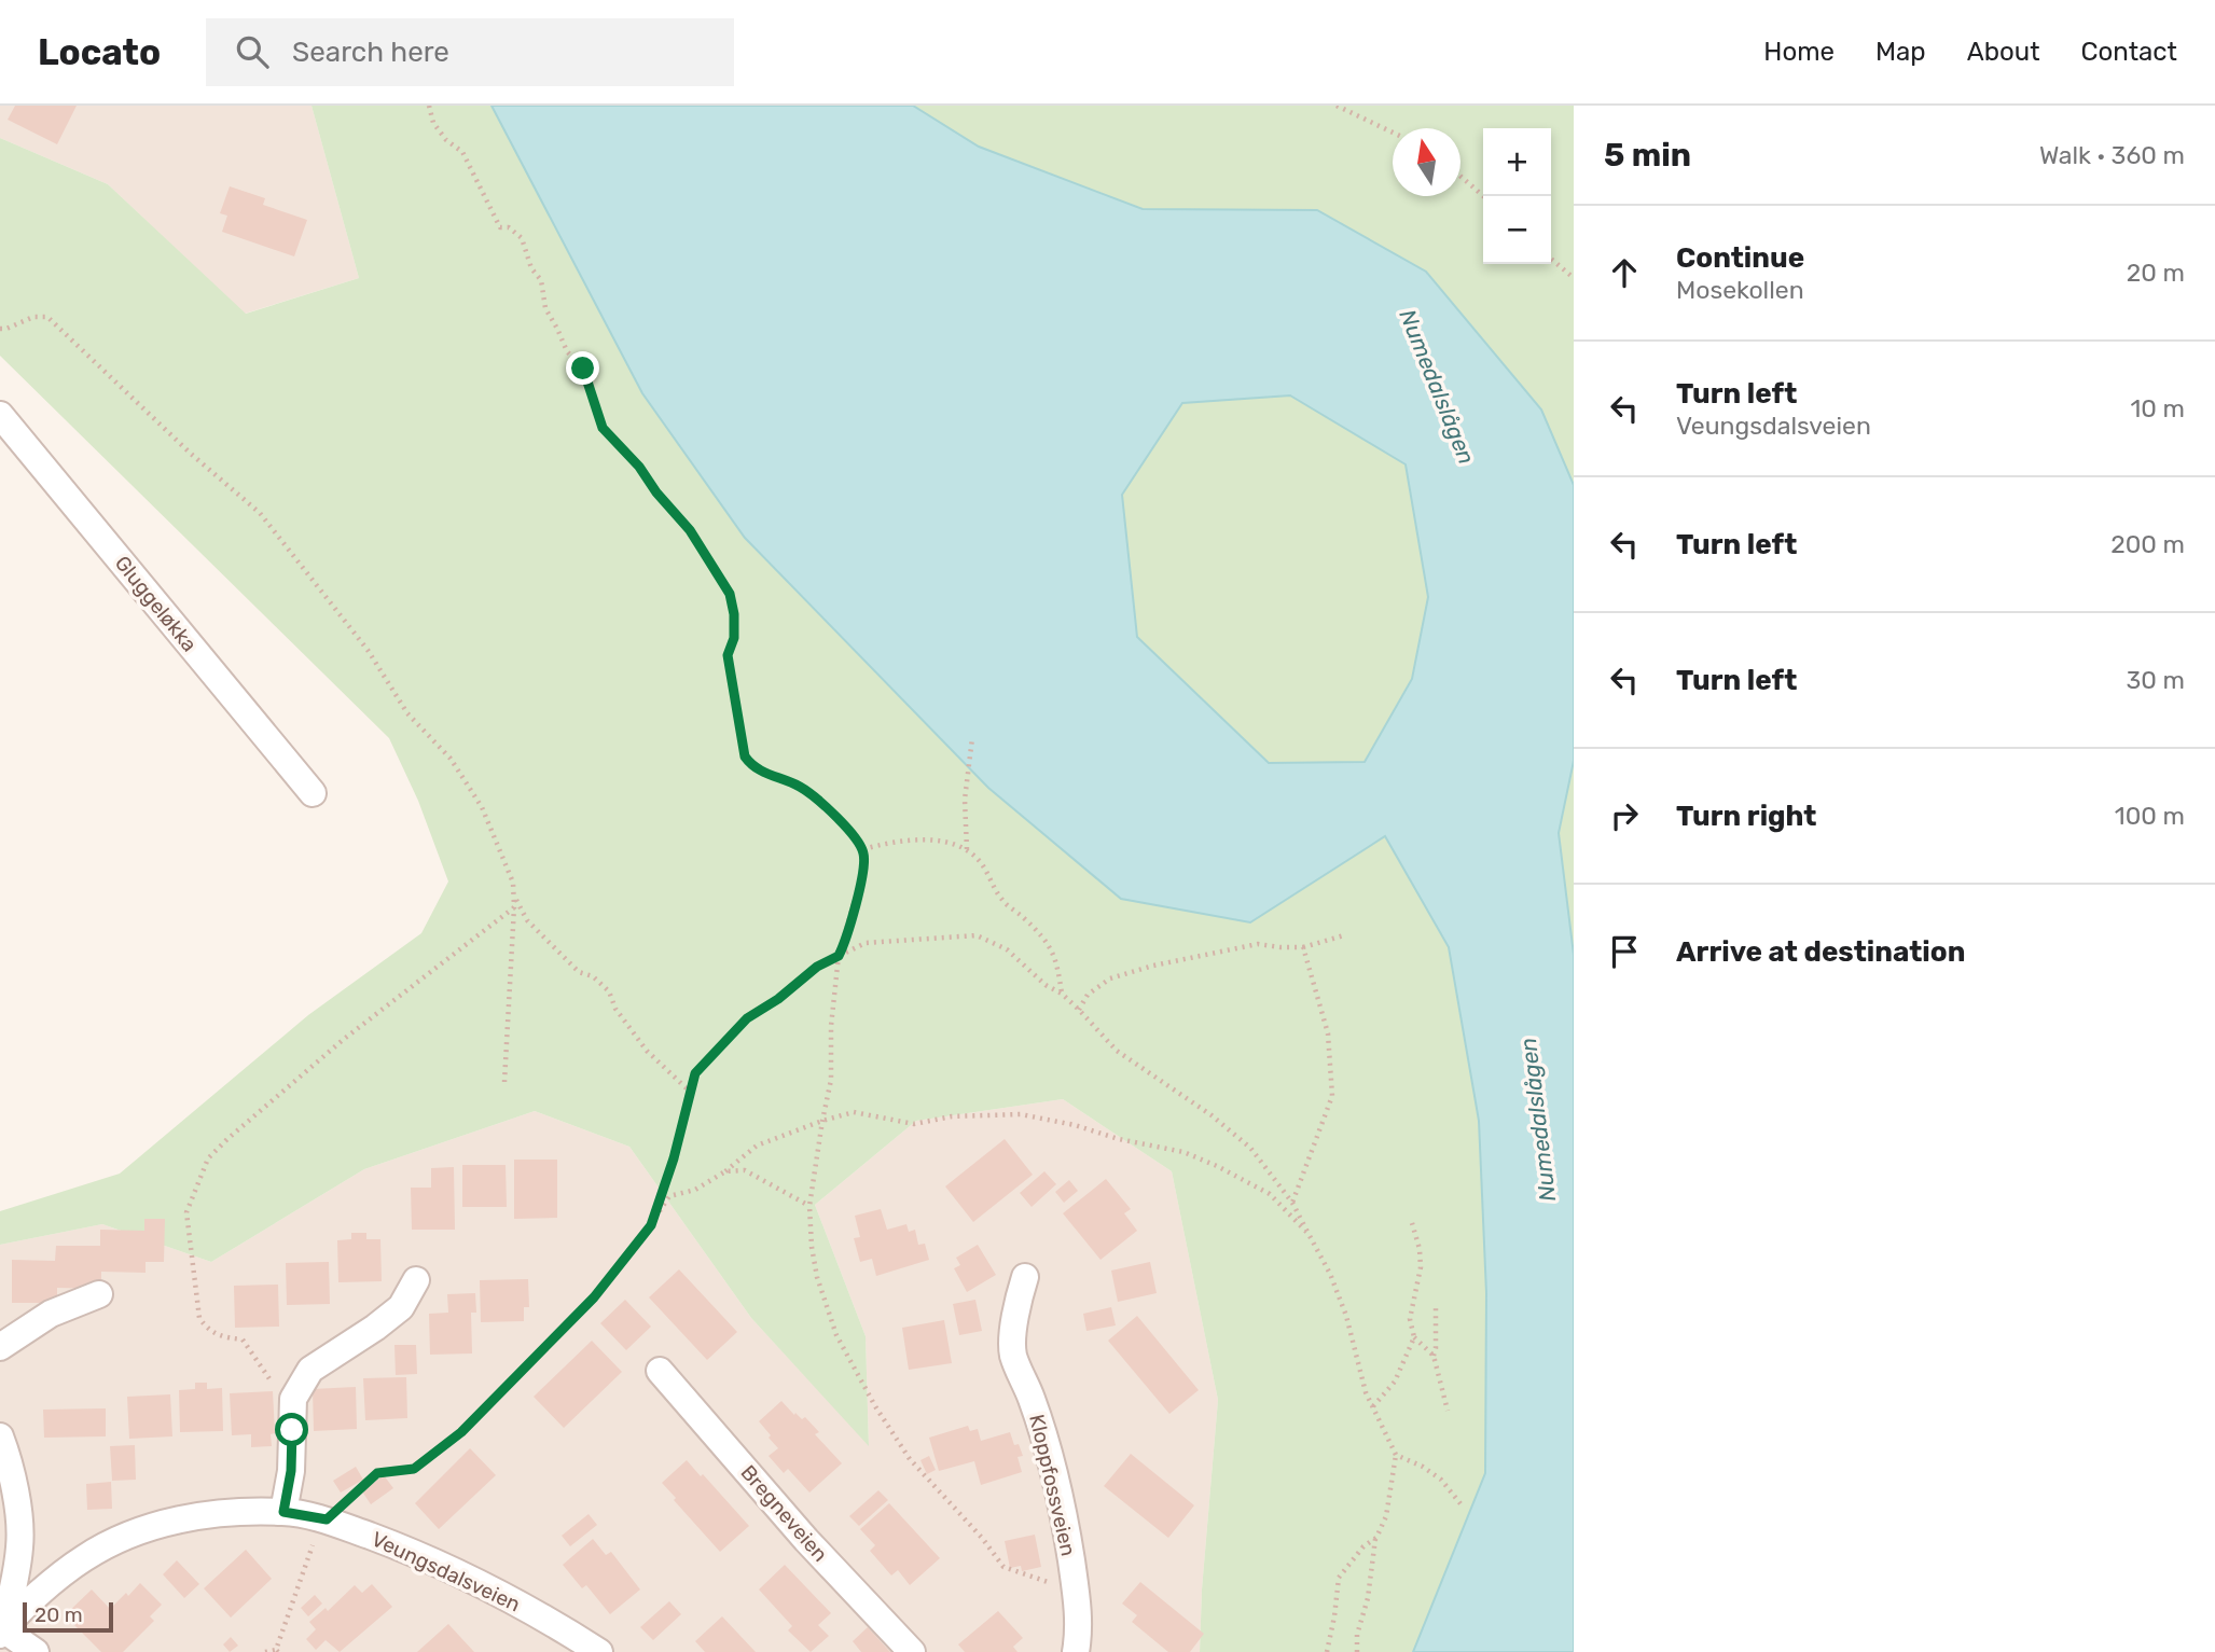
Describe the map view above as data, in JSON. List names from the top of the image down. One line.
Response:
{"streets":{"street":["Gluggeløkka","Kloppfossveien","Bregneveien","Veungsdalsveien"]},"water":["Numedalslågen"],"scale_bar":"20 m","north":"top","page":{"header":"Locato","search":"Search here","nav":["Home","Map","About","Contact"],"heading":["5 min","Walk · 360 m"],"map_buttons":["+","−"],"list":[["Continue","Mosekollen","20 m"],["Turn left","Veungsdalsveien","10 m"],["Turn left","200 m"],["Turn left","30 m"],["Turn right","100 m"],"Arrive at destination"],"scale":"20 m"}}
